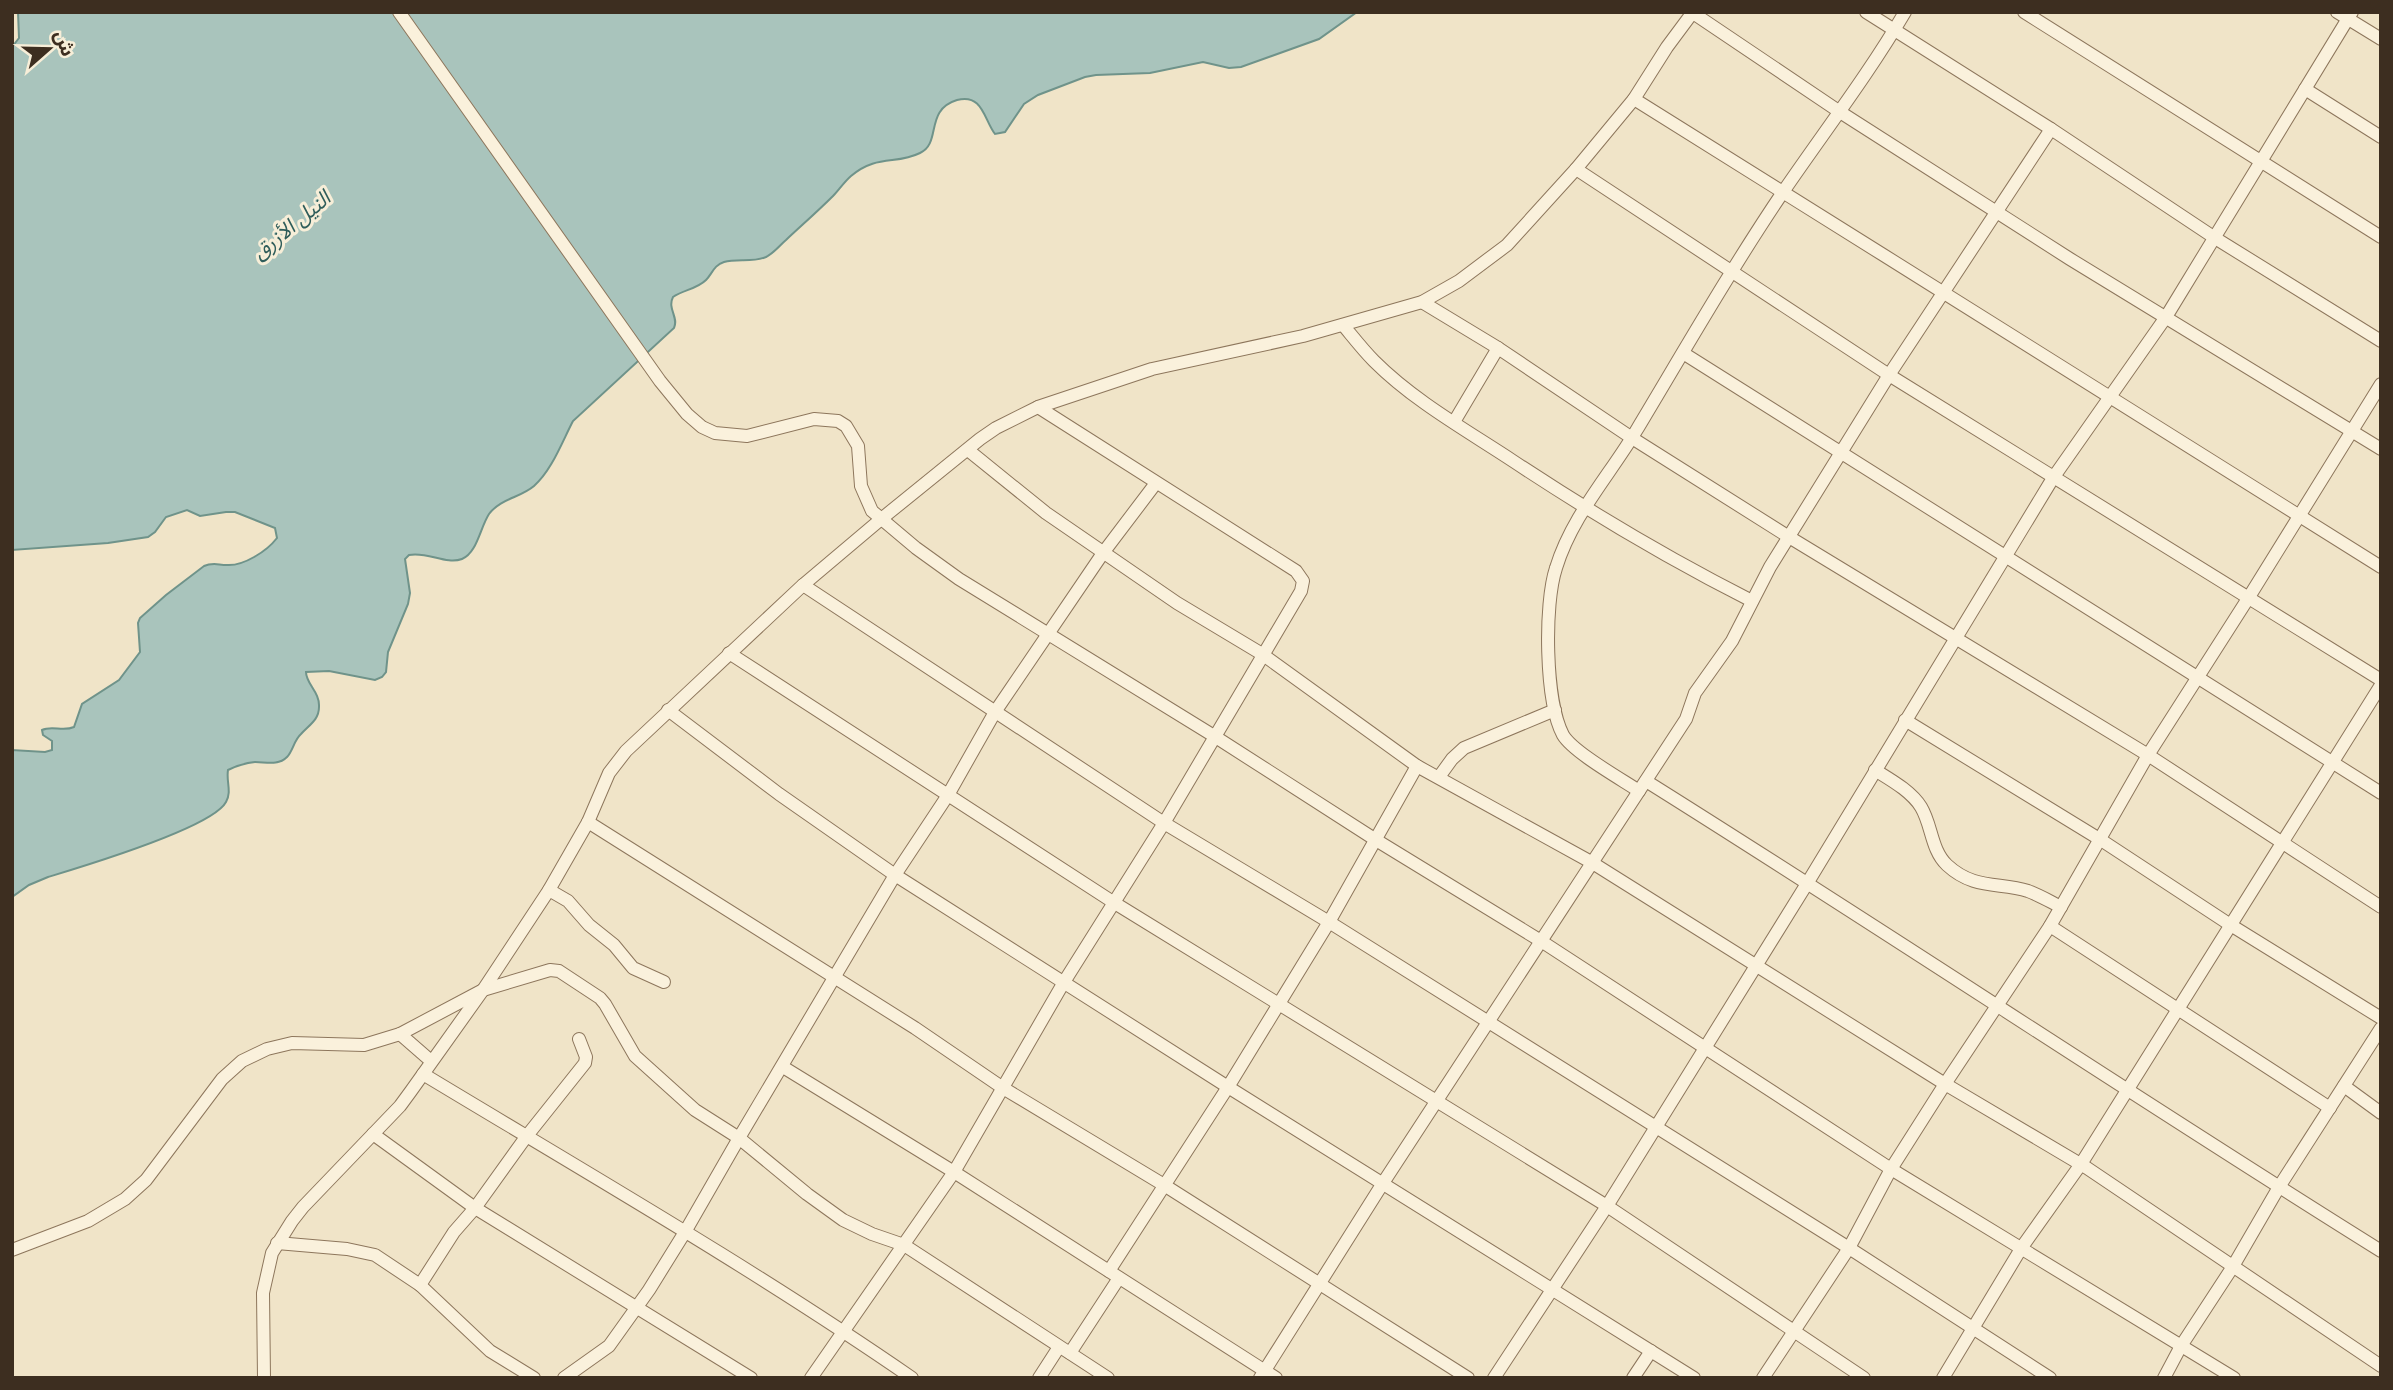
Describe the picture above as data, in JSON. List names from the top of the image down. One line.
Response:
{"water":["النيل الأزرق"],"north":"right"}
